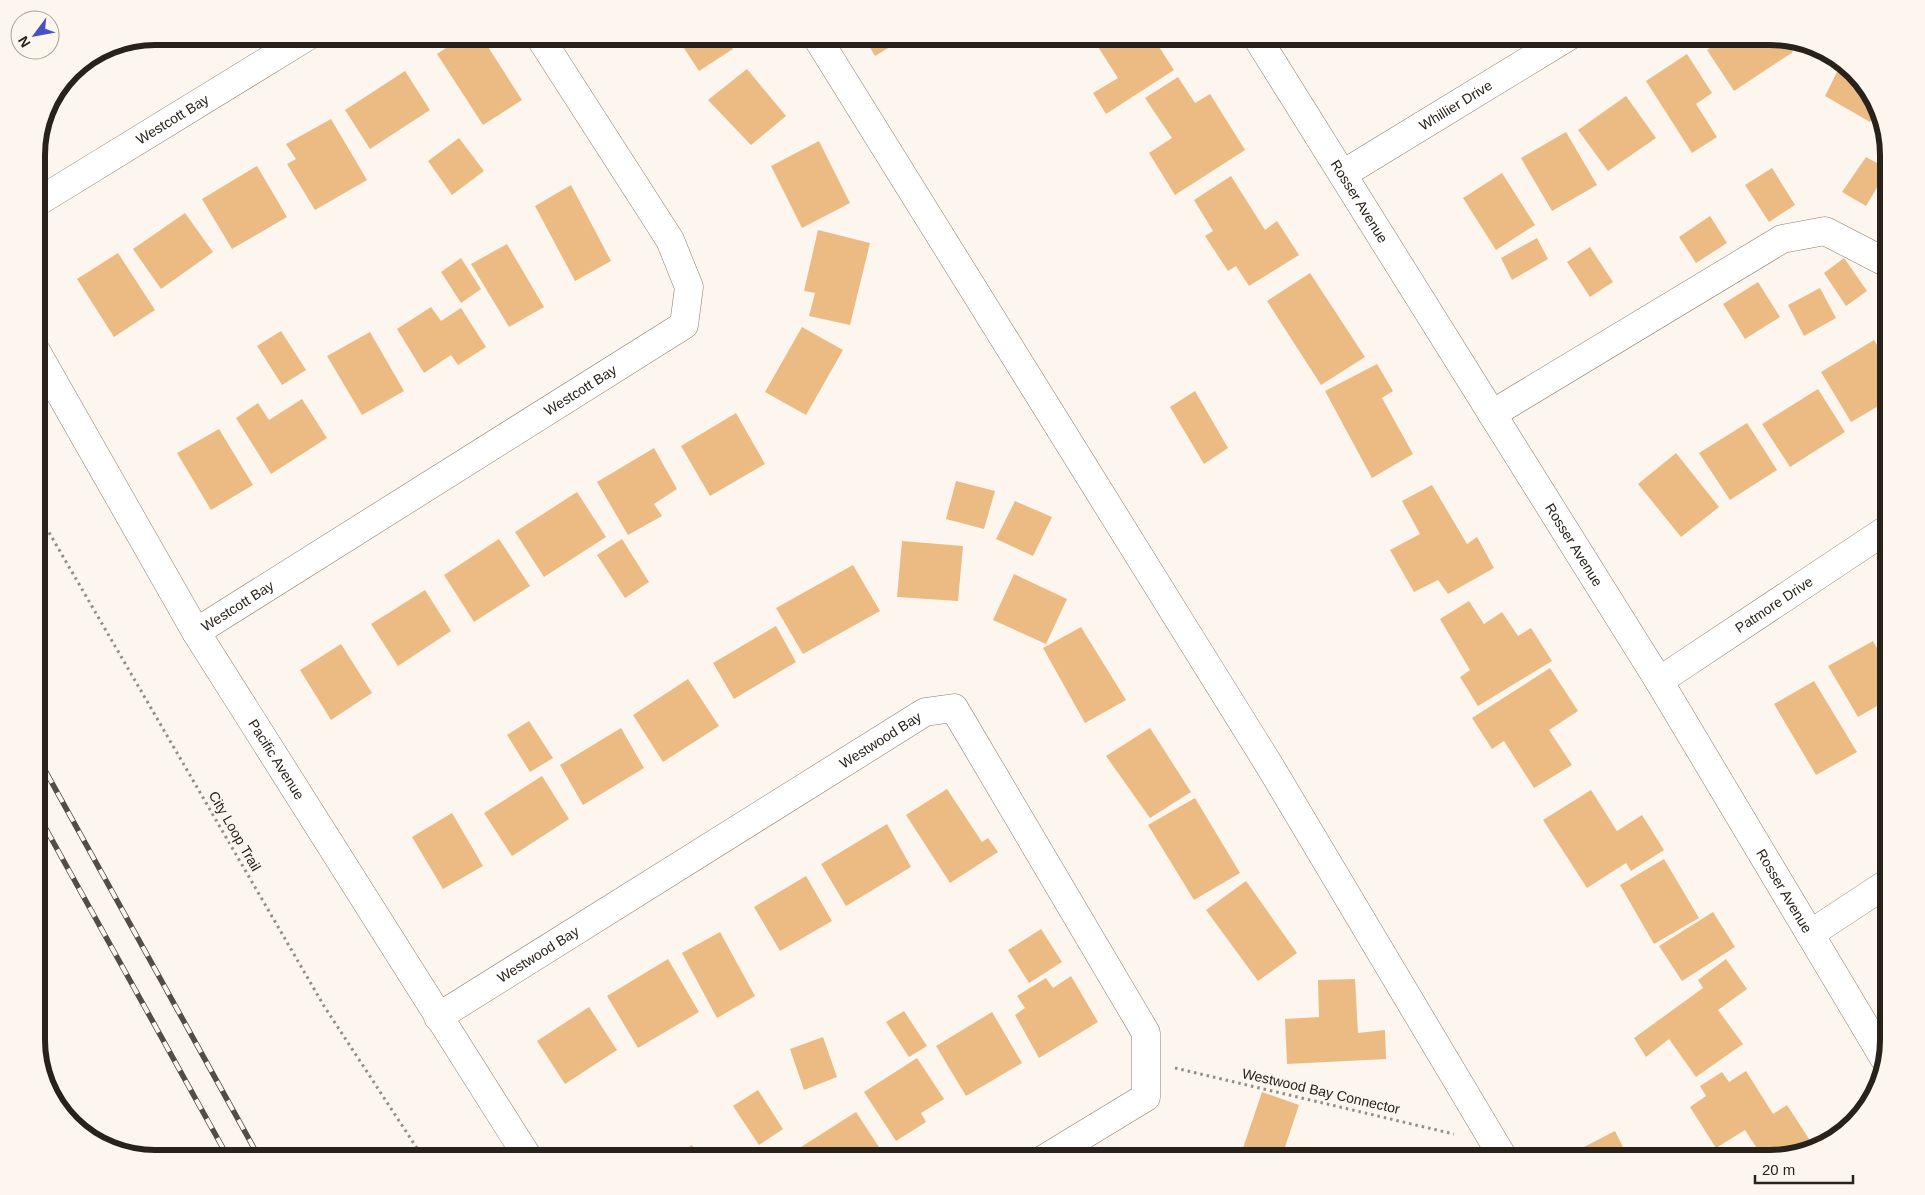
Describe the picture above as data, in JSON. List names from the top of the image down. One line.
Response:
{"streets":{"street":["Whillier Drive","Westcott Bay","Rosser Avenue","Patmore Drive","Westwood Bay","Pacific Avenue"],"path":["City Loop Trail","Westwood Bay Connector"]},"crossings":[["Whillier Drive","Rosser Avenue"],["Westcott Bay","Pacific Avenue"],["Rosser Avenue","Patmore Drive"],["Westwood Bay","Pacific Avenue"],["Westwood Bay","Westwood Bay Connector"]],"scale_bar":"20 m","north":"bottom left"}
